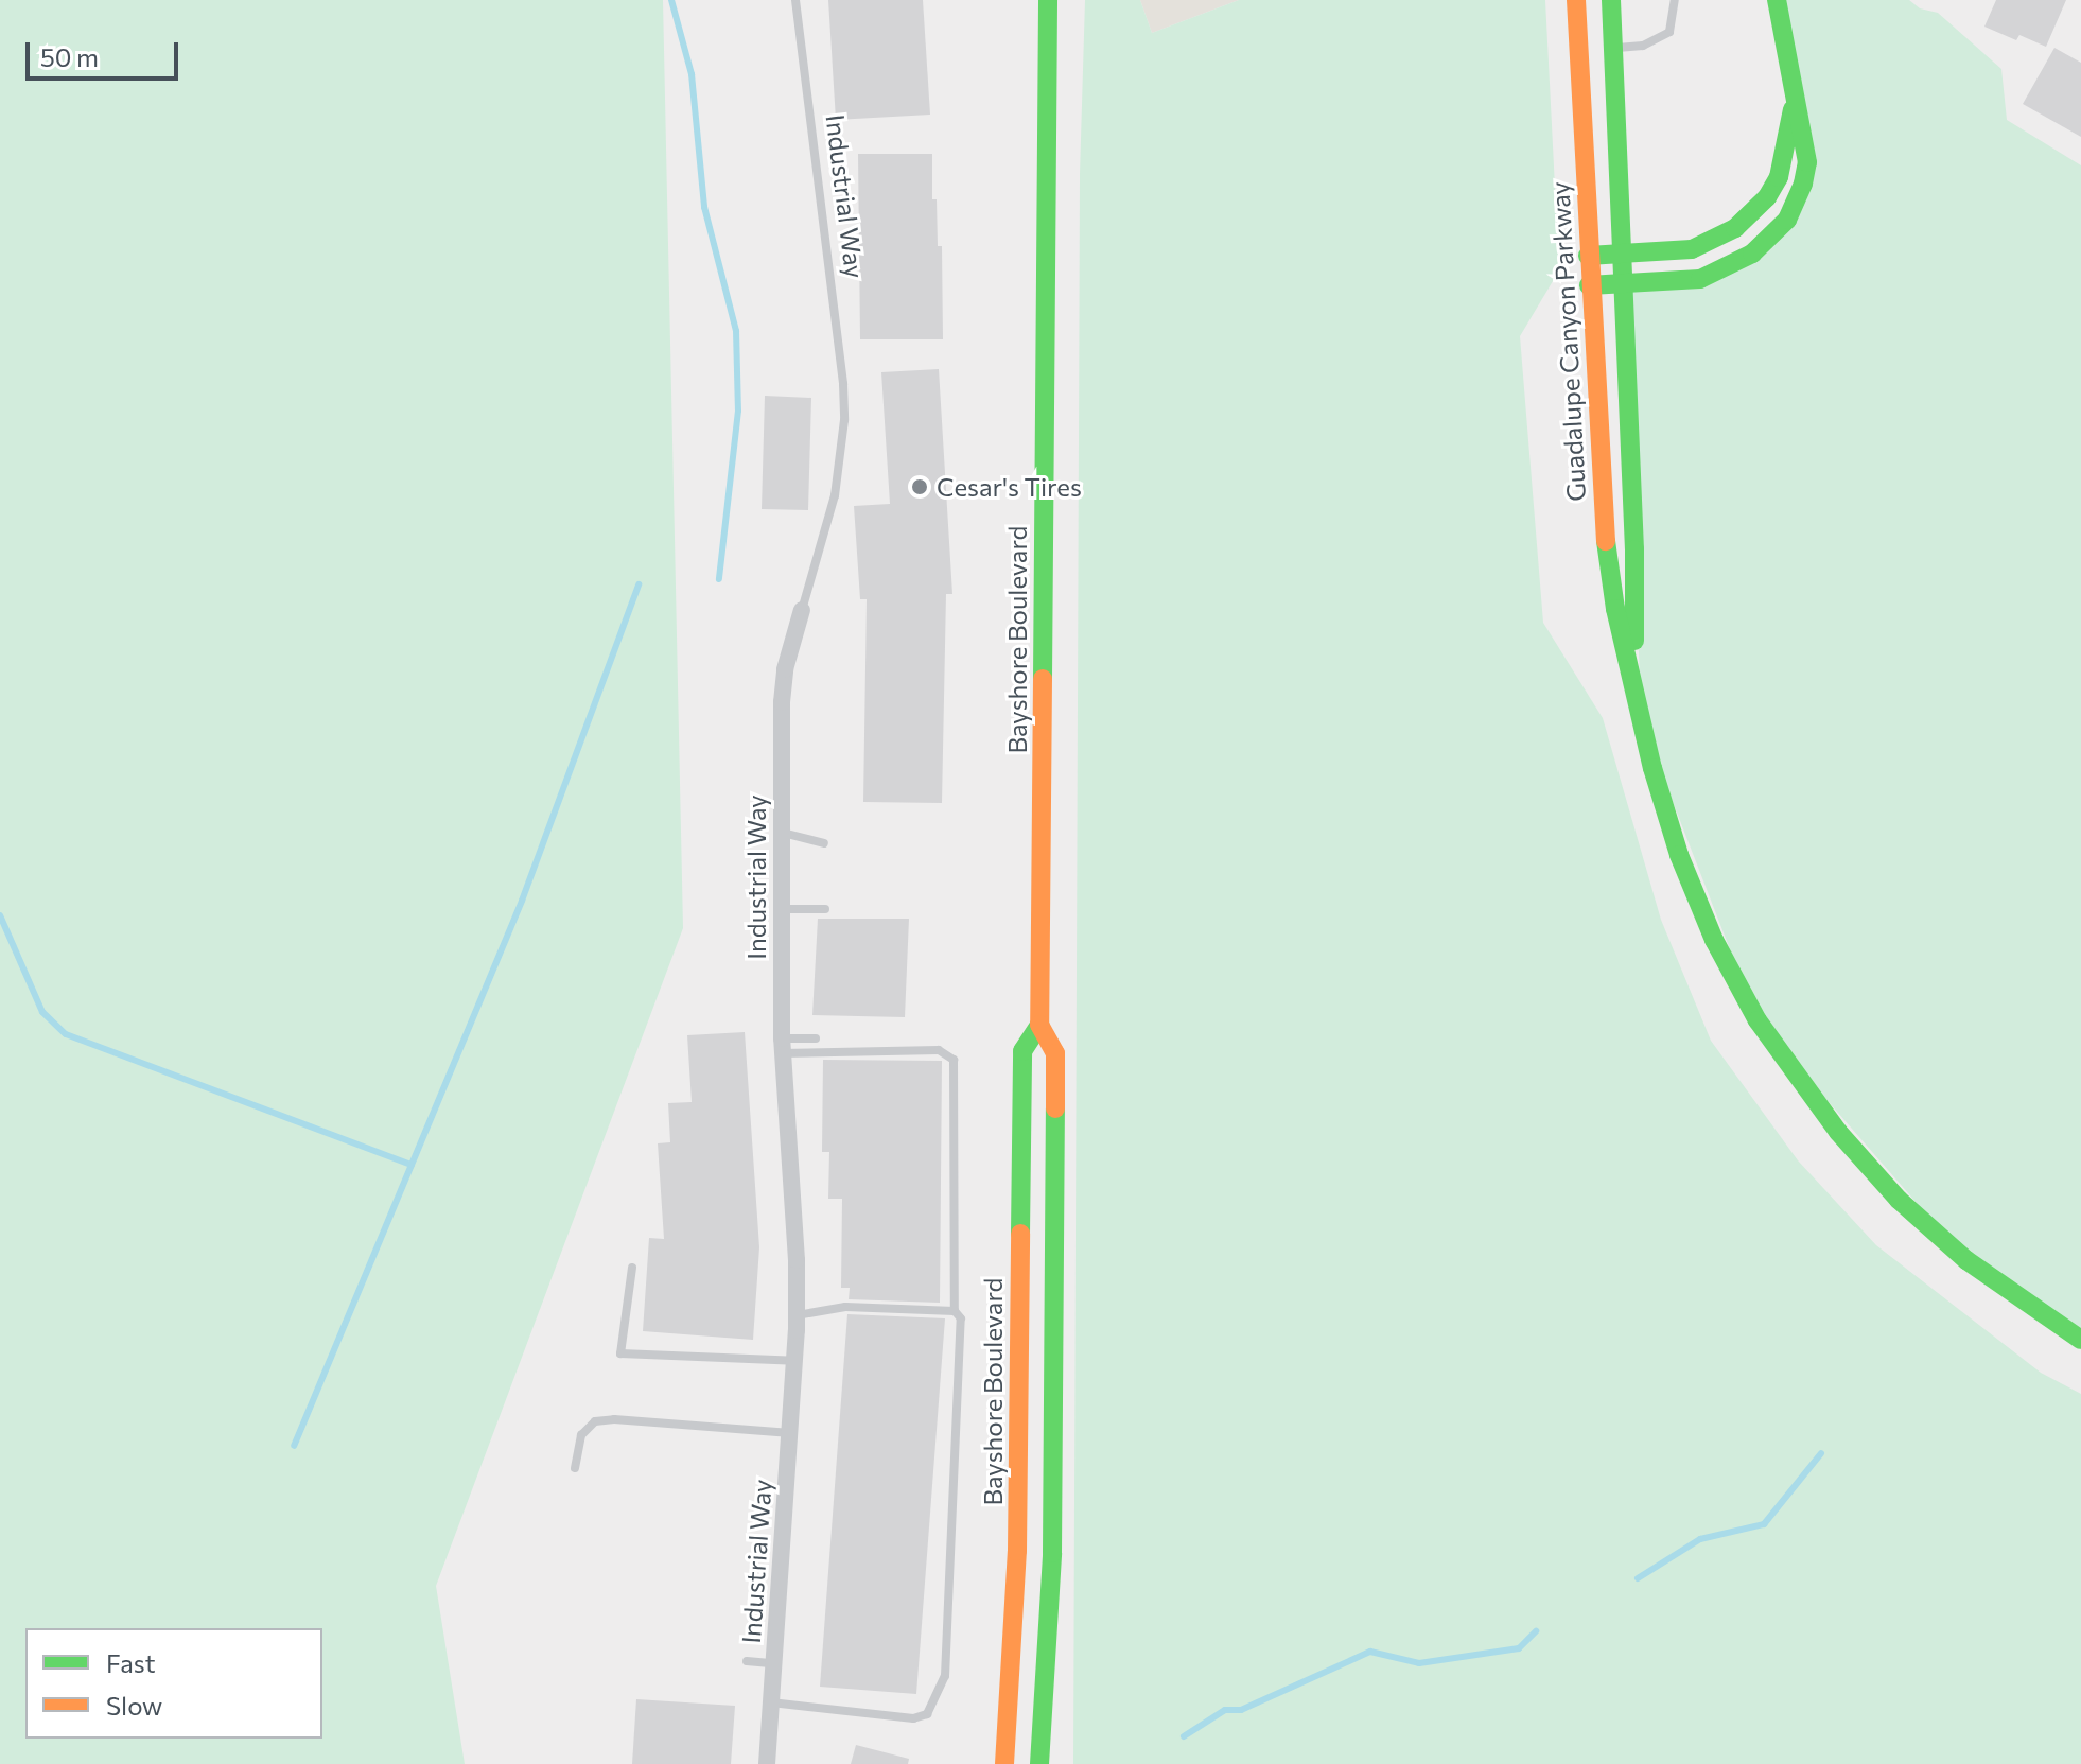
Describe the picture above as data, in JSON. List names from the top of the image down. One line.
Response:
{"streets":{"main road":["Guadalupe Canyon Parkway","Bayshore Boulevard"],"street":["Industrial Way"]},"places":["Cesar's Tires"],"legend":["Fast","Slow"],"scale_bar":"50 m"}
